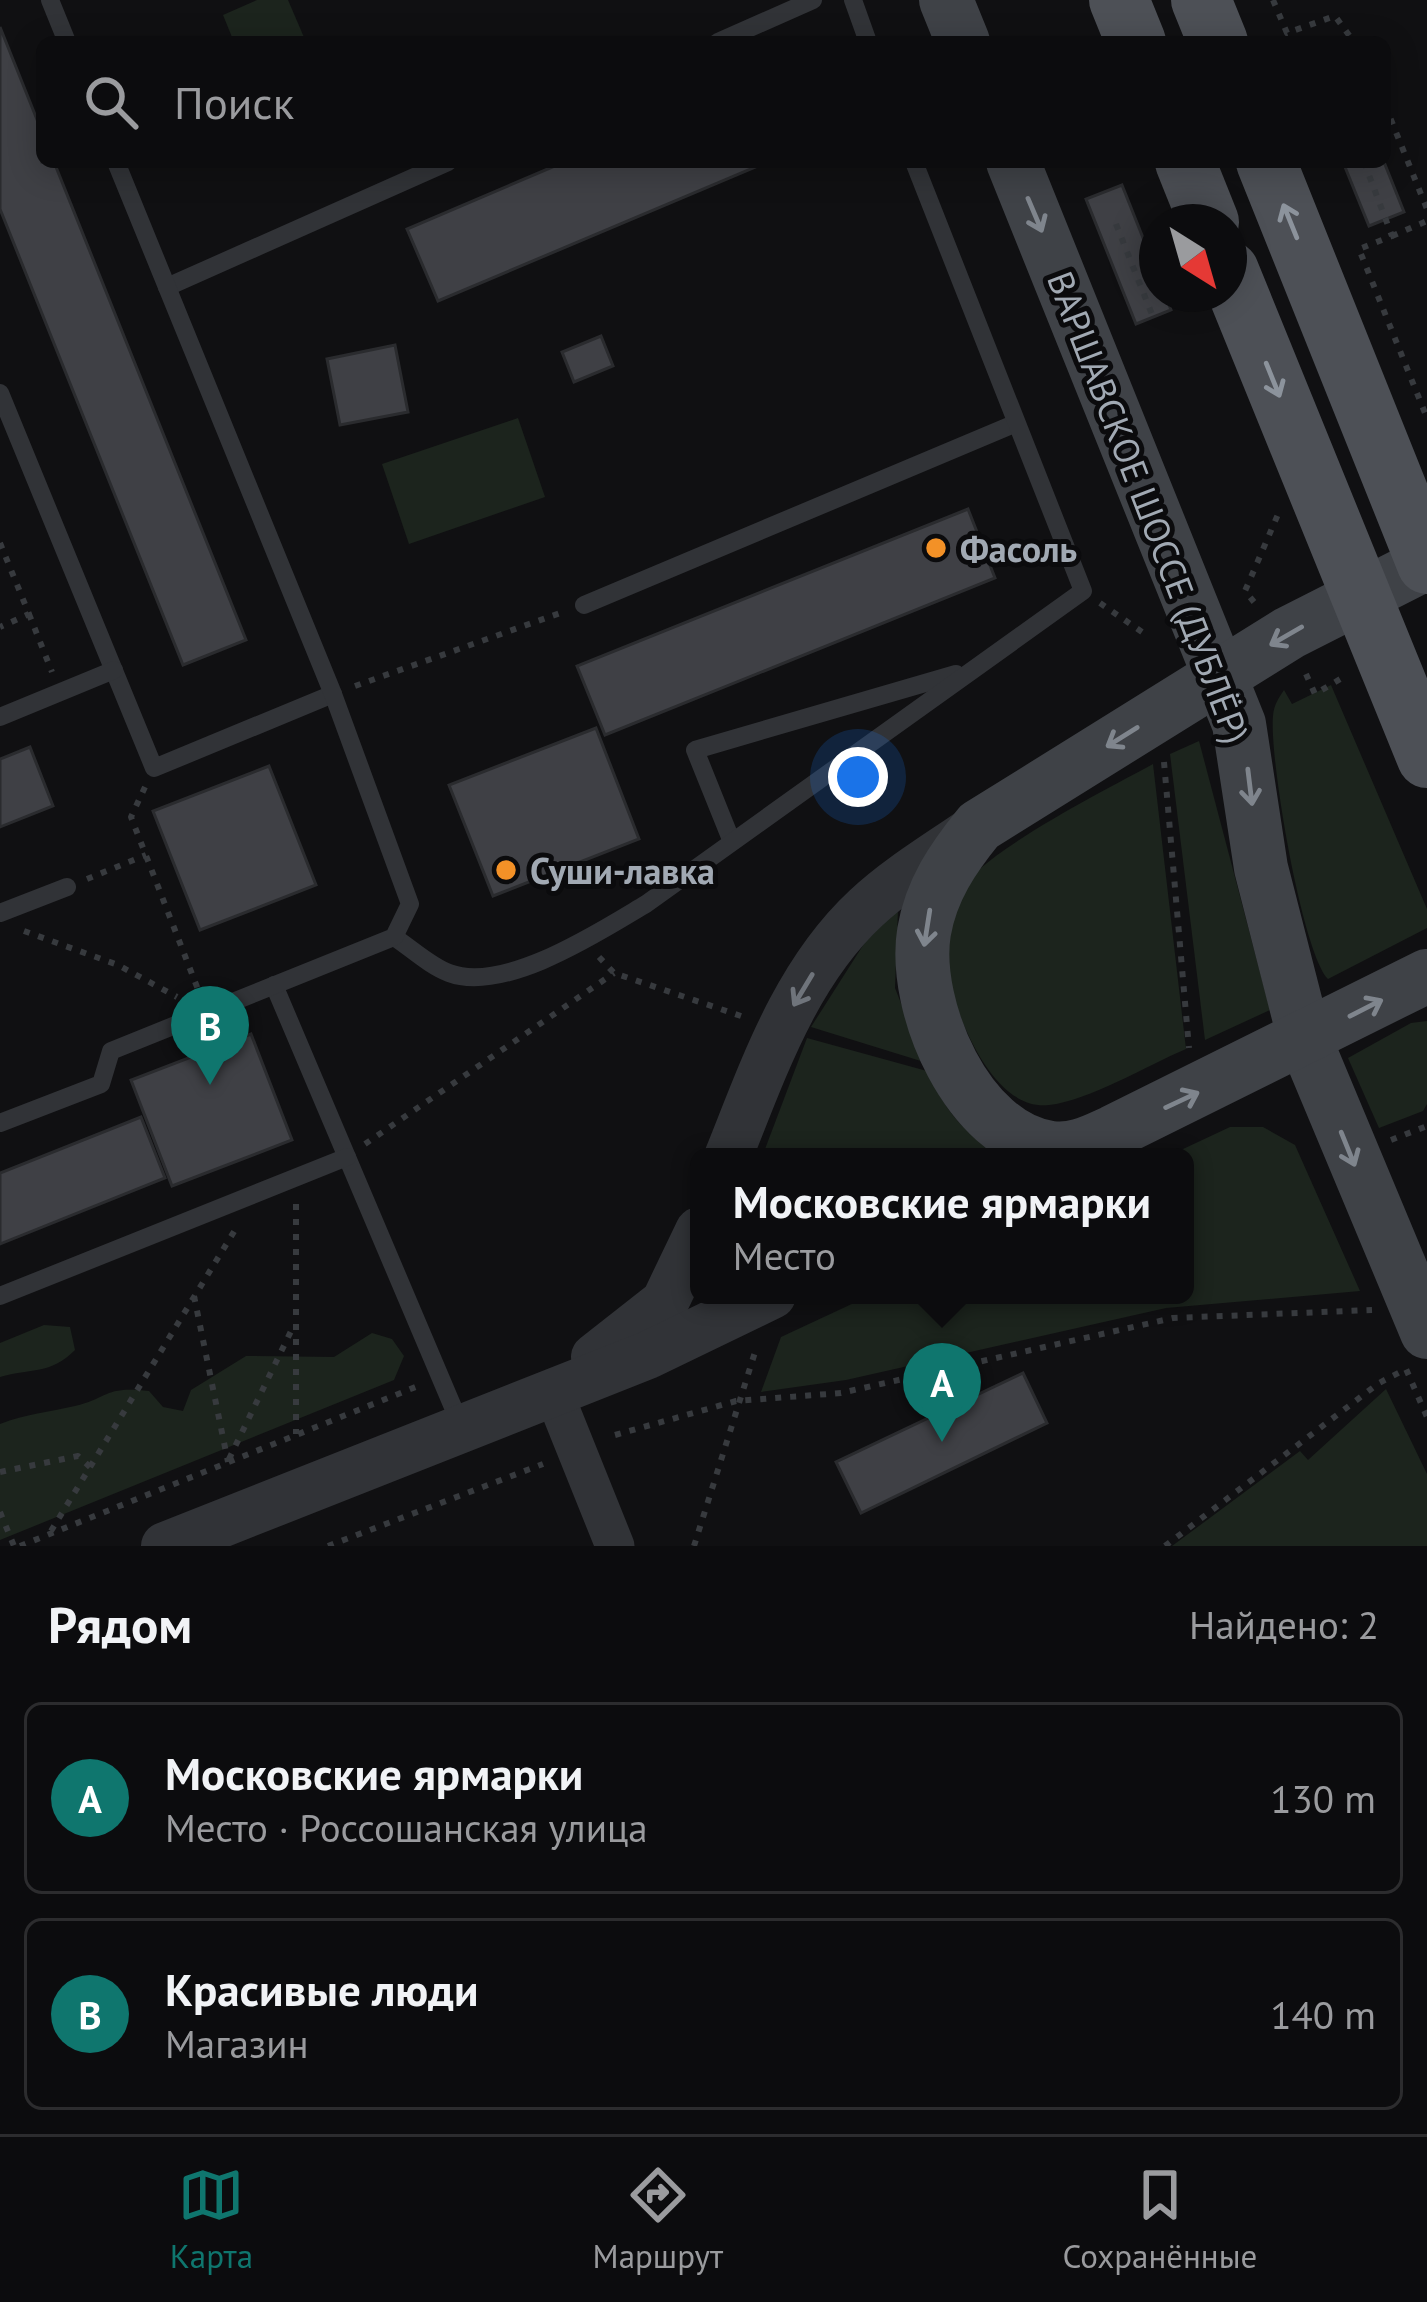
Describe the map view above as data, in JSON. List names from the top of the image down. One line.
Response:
{"streets":{"main road":["ВАРШАВСКОЕ ШОССЕ (ДУБЛЁР)"]},"places":["Фасоль","Суши-лавка"],"north":"bottom right","page":{"search":"Поиск","pins":["B","A"],"popup":["Московские ярмарки","Место"],"heading":["Рядом","Найдено: 2"],"list":[{"mark":"A","name":"Московские ярмарки","note":"Место · Россошанская улица","value":"130 m"},{"mark":"B","name":"Красивые люди","note":"Магазин","value":"140 m"}],"nav":["Карта","Маршрут","Сохранённые"]}}
